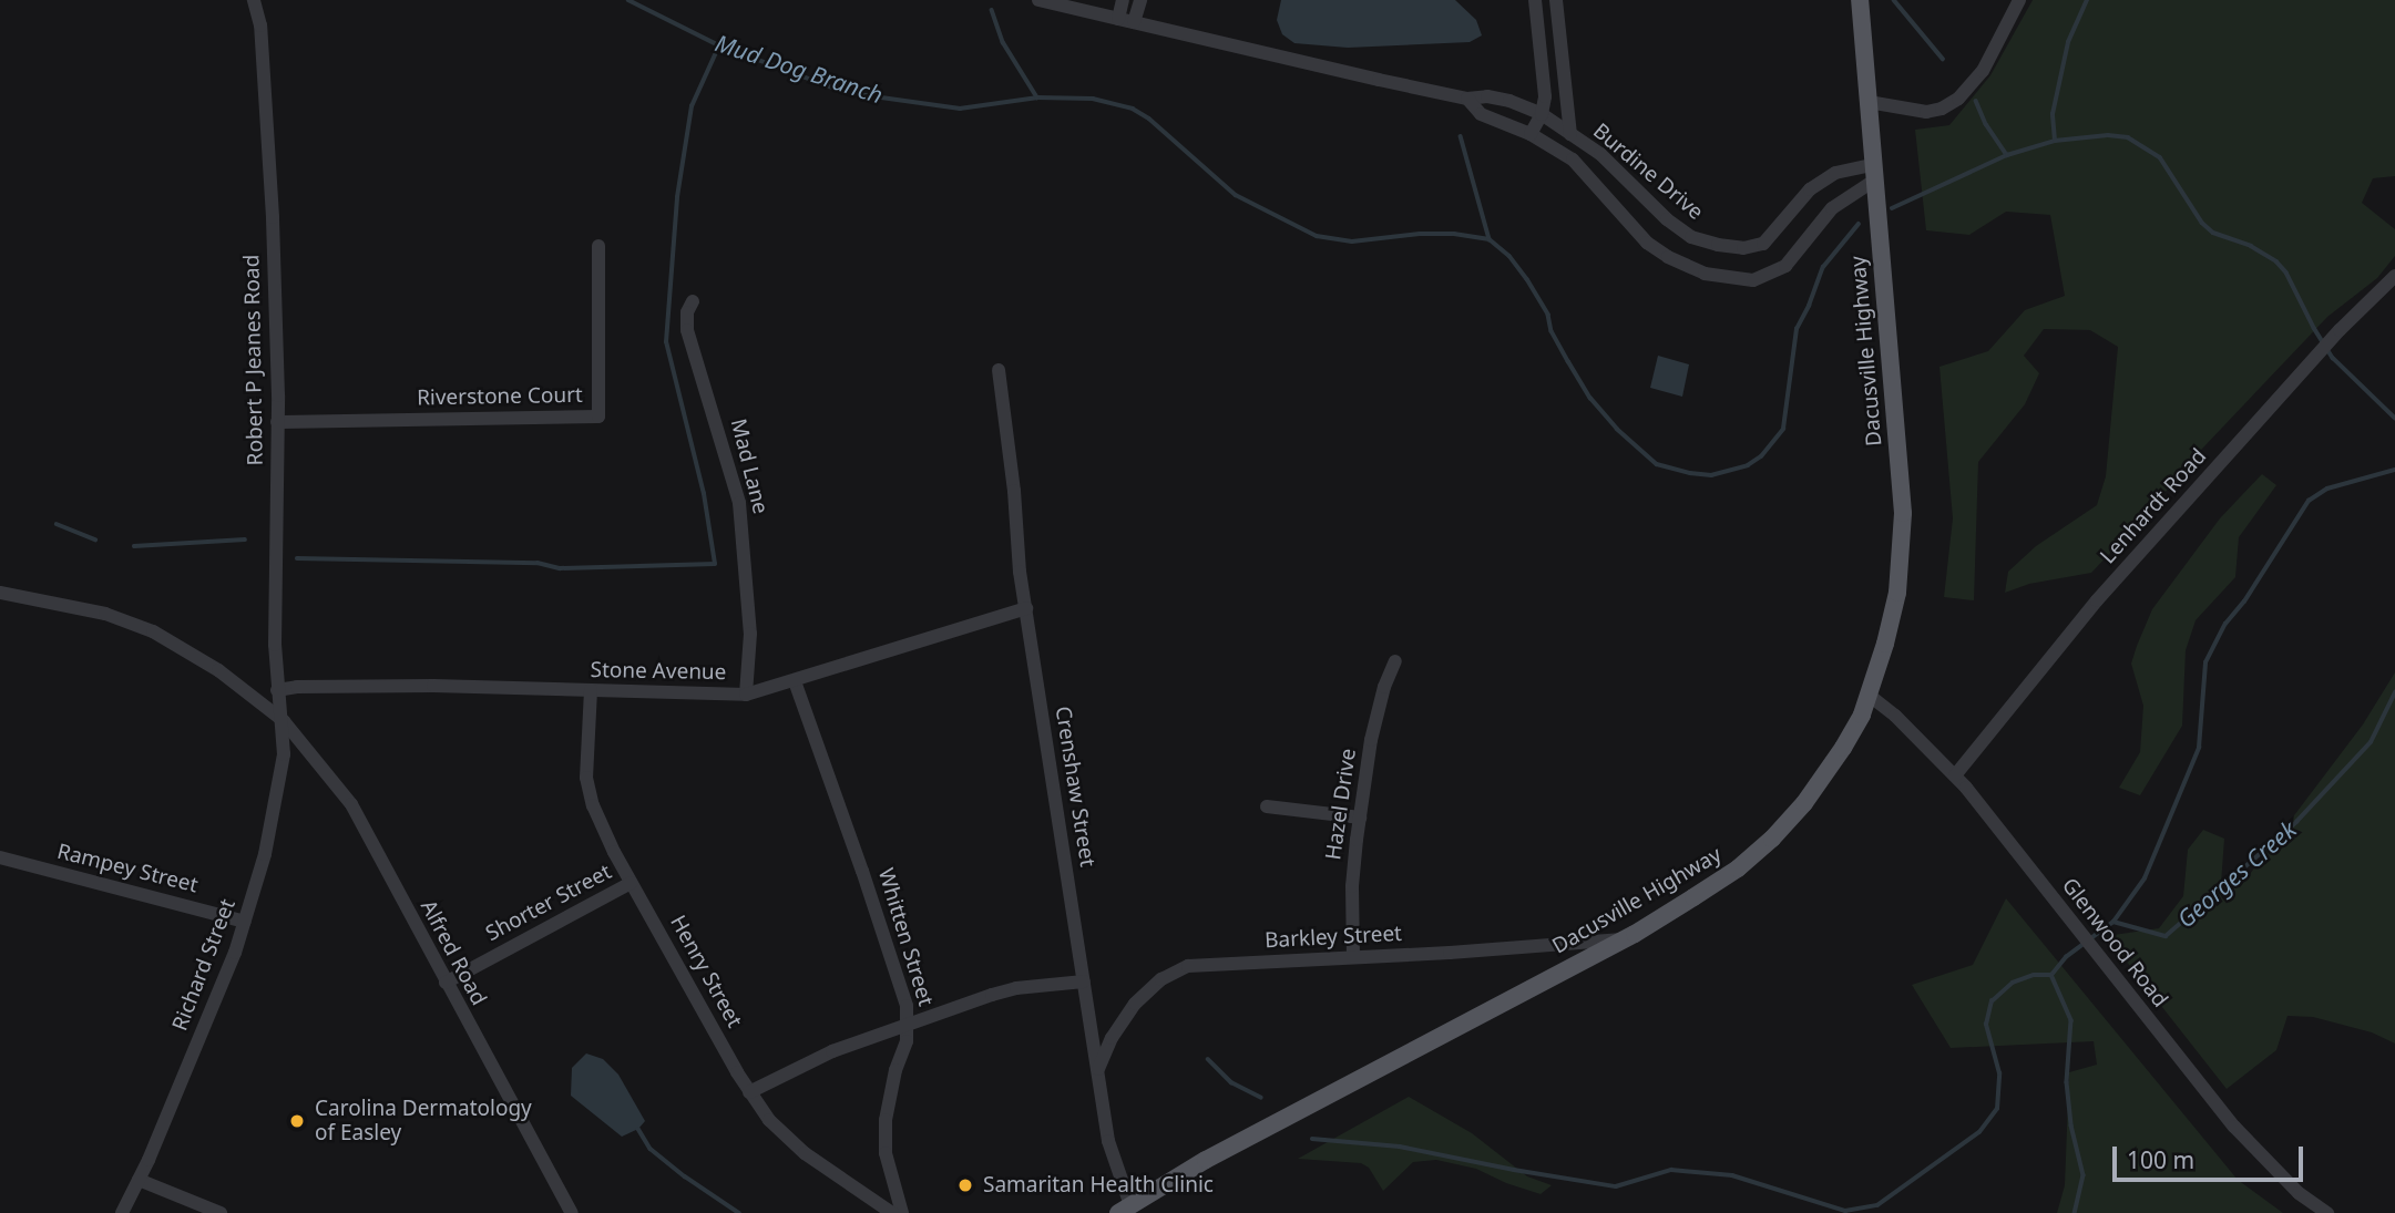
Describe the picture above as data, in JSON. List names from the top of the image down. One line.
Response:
{"streets":{"main road":["Dacusville Highway"],"street":["Burdine Drive","Robert P Jeanes Road","Riverstone Court","Mad Lane","Lenhardt Road","Stone Avenue","Crenshaw Street","Hazel Drive","Rampey Street","Shorter Street","Whitten Street","Barkley Street","Glenwood Road","Alfred Road","Richard Street","Henry Street"]},"crossings":[["Burdine Drive","Dacusville Highway"],["Dacusville Highway","Crenshaw Street"],["Dacusville Highway","Barkley Street"],["Dacusville Highway","Glenwood Road"],["Robert P Jeanes Road","Riverstone Court"],["Robert P Jeanes Road","Stone Avenue"],["Robert P Jeanes Road","Alfred Road"],["Robert P Jeanes Road","Richard Street"],["Mad Lane","Stone Avenue"],["Lenhardt Road","Glenwood Road"],["Stone Avenue","Crenshaw Street"],["Stone Avenue","Whitten Street"],["Stone Avenue","Henry Street"],["Crenshaw Street","Barkley Street"],["Hazel Drive","Barkley Street"],["Rampey Street","Richard Street"],["Shorter Street","Alfred Road"],["Shorter Street","Henry Street"],["Alfred Road","Richard Street"]],"water":["Mud Dog Branch","Georges Creek"],"places":["Carolina Dermatology of Easley","Samaritan Health Clinic"],"scale_bar":"100 m"}
